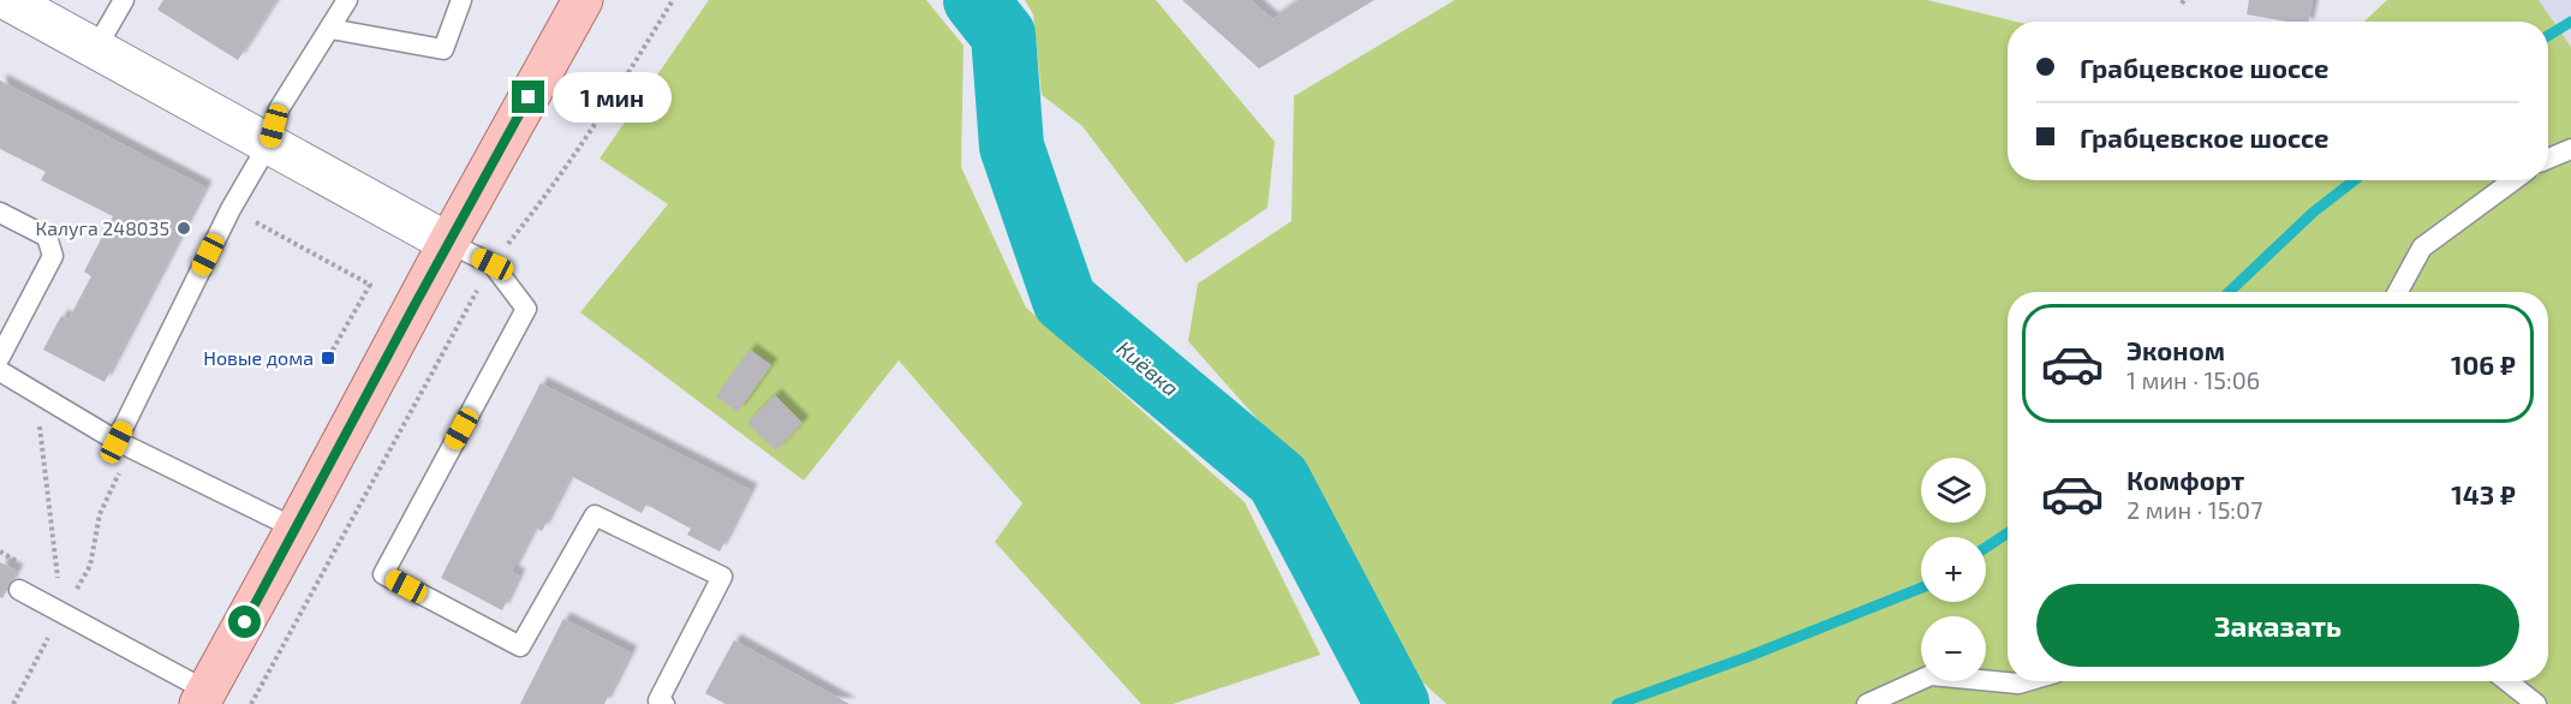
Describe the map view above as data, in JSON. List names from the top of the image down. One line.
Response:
{"water":["Киёвка"],"places":{"other":["Калуга 248035"],"transit":["Новые дома"]},"page":{"banner":["Грабцевское шоссе","Грабцевское шоссе"],"bubble":"1 мин","list":[{"name":"Эконом","note":"1 мин · 15:06","value":"106 ₽"},{"name":"Комфорт","note":"2 мин · 15:07","value":"143 ₽"}],"map_buttons":["+","−"],"buttons":"Заказать"}}
